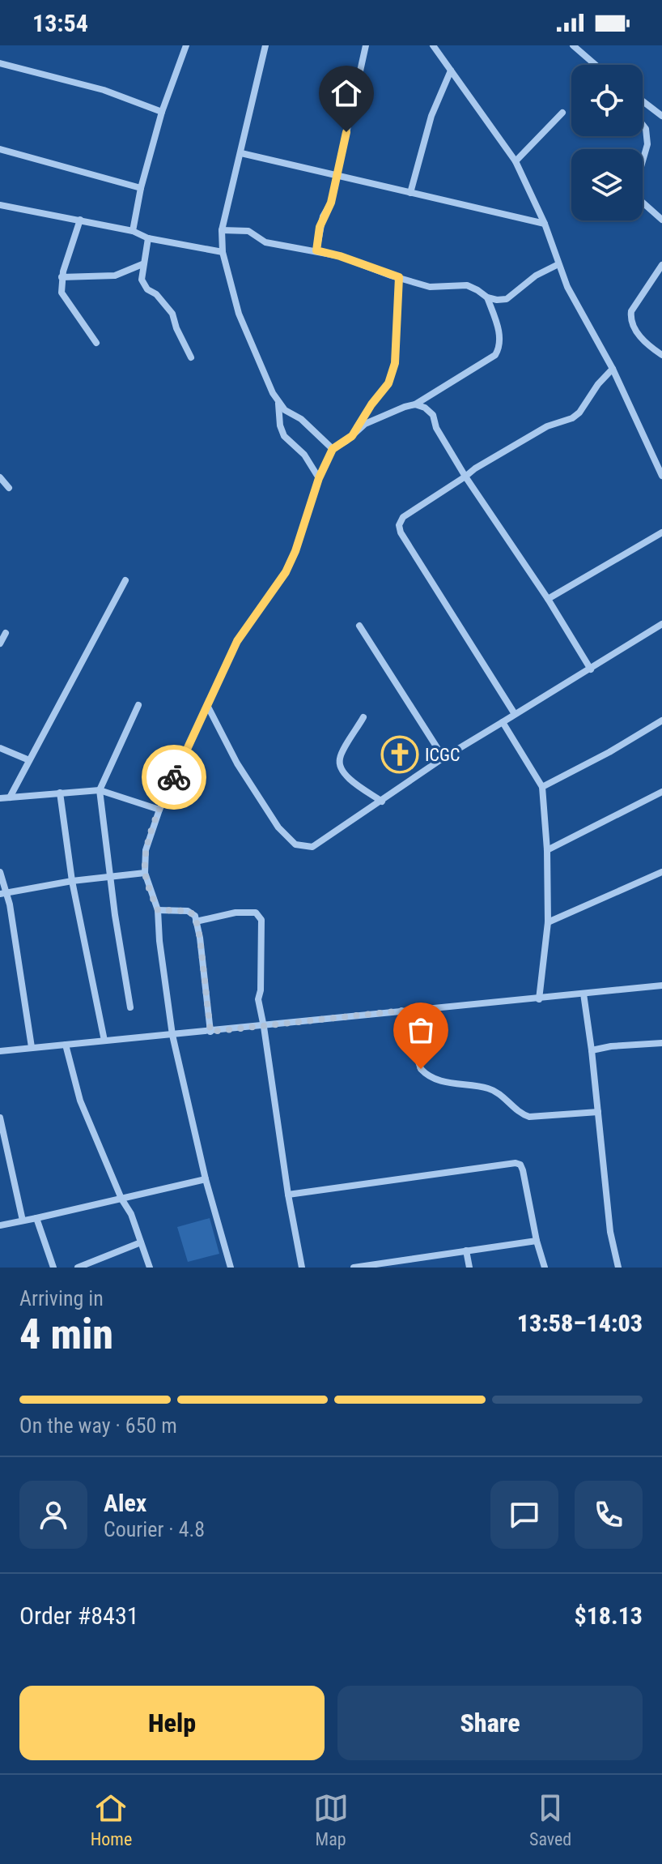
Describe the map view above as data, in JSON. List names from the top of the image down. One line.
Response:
{"places":{"church":["ICGC"]},"page":{"status":"13:54","heading":["4 min","Arriving in","13:58–14:03"],"panel":["Alex","Courier · 4.8","Order #8431","$18.13"],"bar":"On the way · 650 m","buttons":["Help","Share"],"tabs":["Home","Map","Saved"]}}
